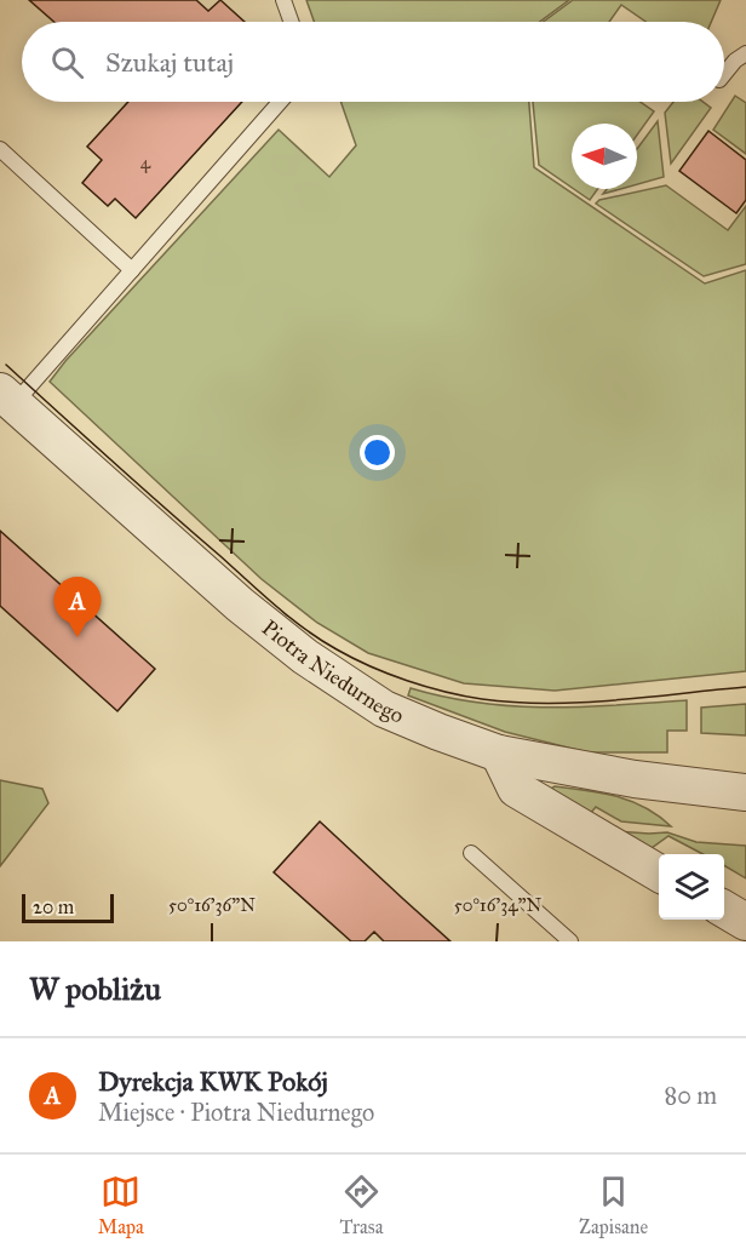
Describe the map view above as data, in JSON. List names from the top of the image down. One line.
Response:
{"streets":{"street":["Piotra Niedurnego"]},"house_numbers":["4"],"scale_bar":"20 m","north":"left","page":{"search":"Szukaj tutaj","pins":"A","scale":"20 m","heading":"W pobliżu","list":[{"mark":"A","name":"Dyrekcja KWK Pokój","note":"Miejsce · Piotra Niedurnego","value":"80 m"}],"nav":["Mapa","Trasa","Zapisane"]},"coordinates":["50°16'36\"N","50°16'34\"N"]}
